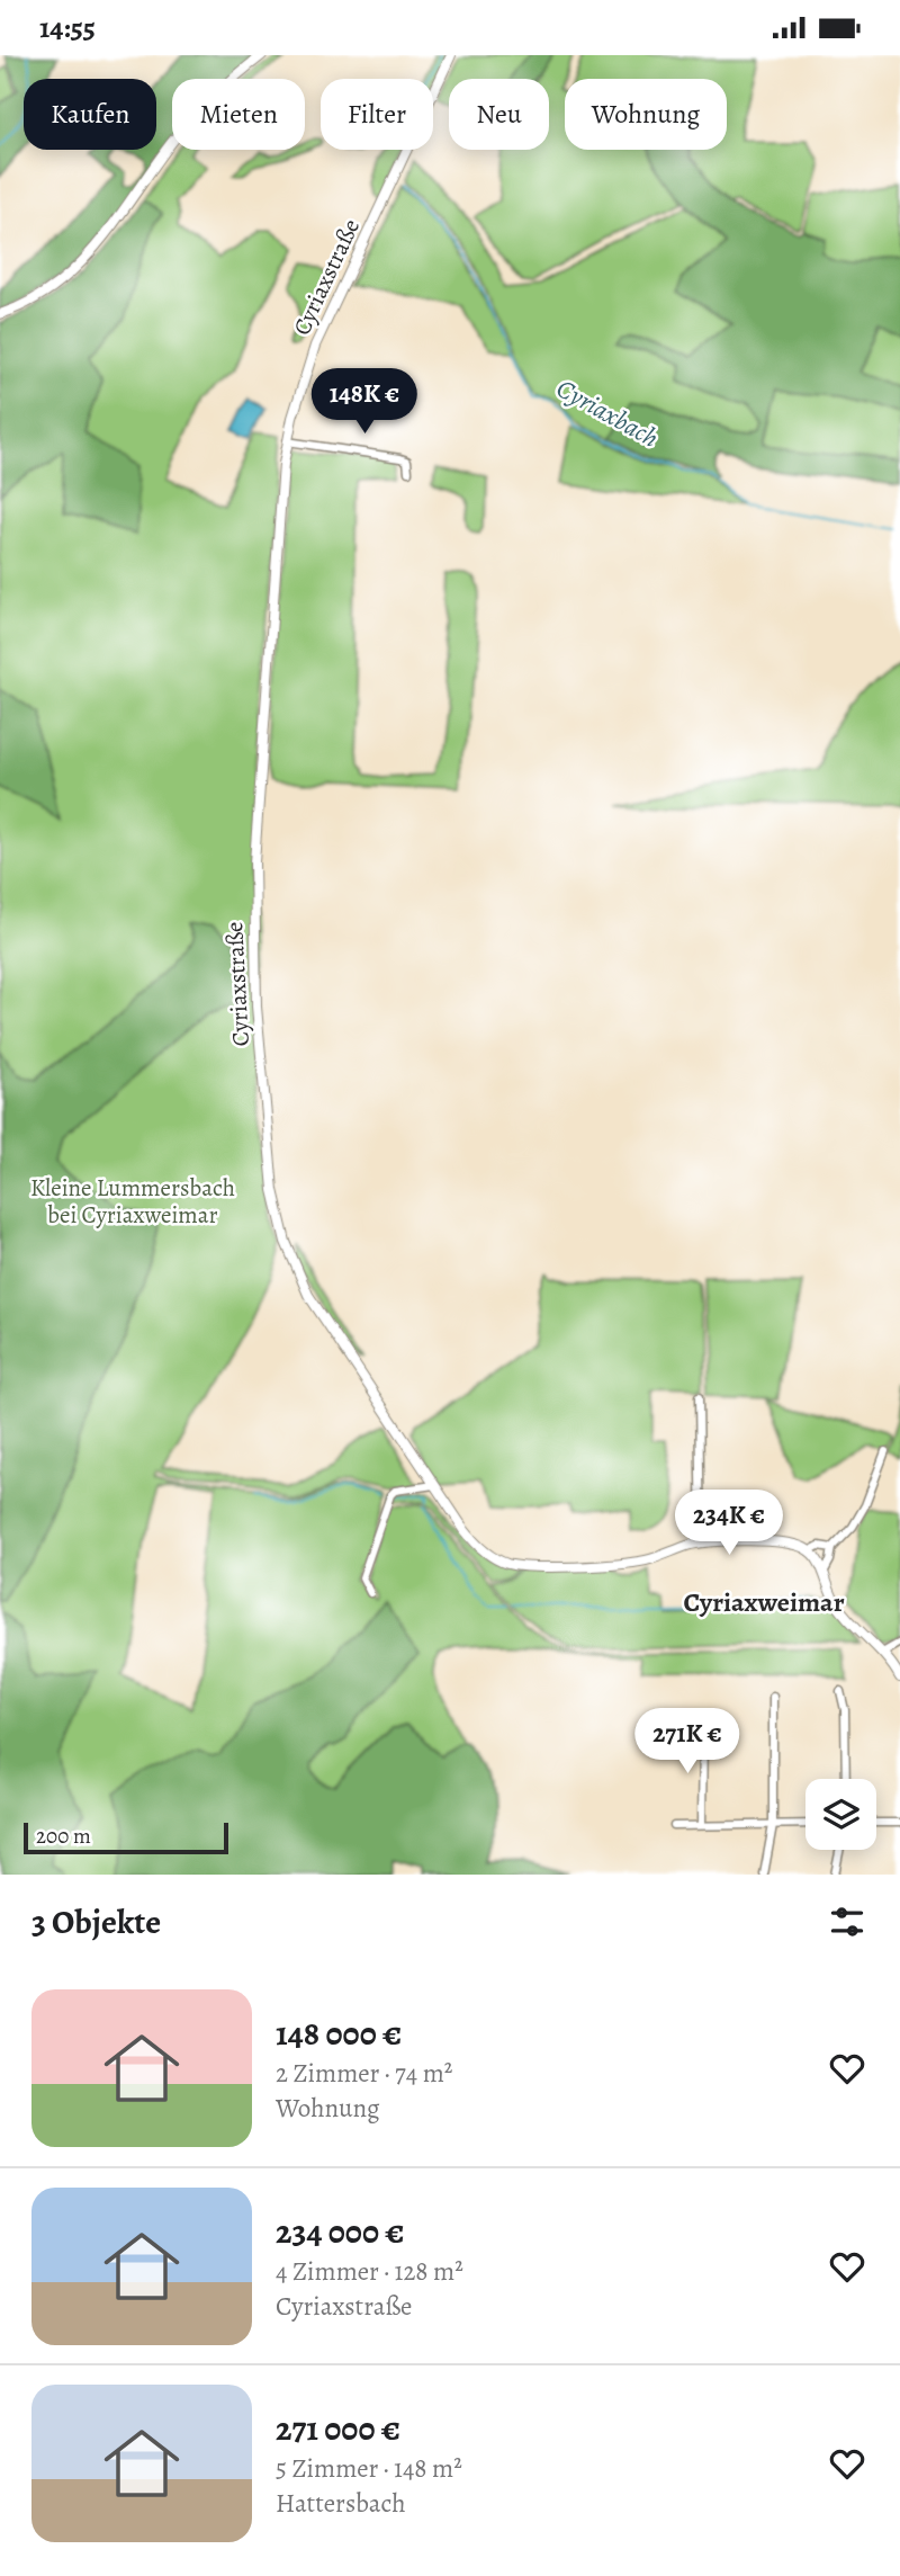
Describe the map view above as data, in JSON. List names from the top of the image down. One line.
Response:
{"streets":{"street":["Cyriaxstraße"]},"districts":["Cyriaxweimar"],"water":["Cyriaxbach"],"parks":["Kleine Lummersbach bei Cyriaxweimar"],"scale_bar":"200 m","page":{"status":"14:55","chip":["Kaufen","Mieten","Filter","Neu","Wohnung"],"price":["148K €","234K €","271K €"],"scale":"200 m","heading":"3 Objekte","list":[{"name":"148 000 €","note":"2 Zimmer · 74 m² · Wohnung"},{"name":"234 000 €","note":"4 Zimmer · 128 m² · Cyriaxstraße"},{"name":"271 000 €","note":"5 Zimmer · 148 m² · Hattersbach"}]}}
